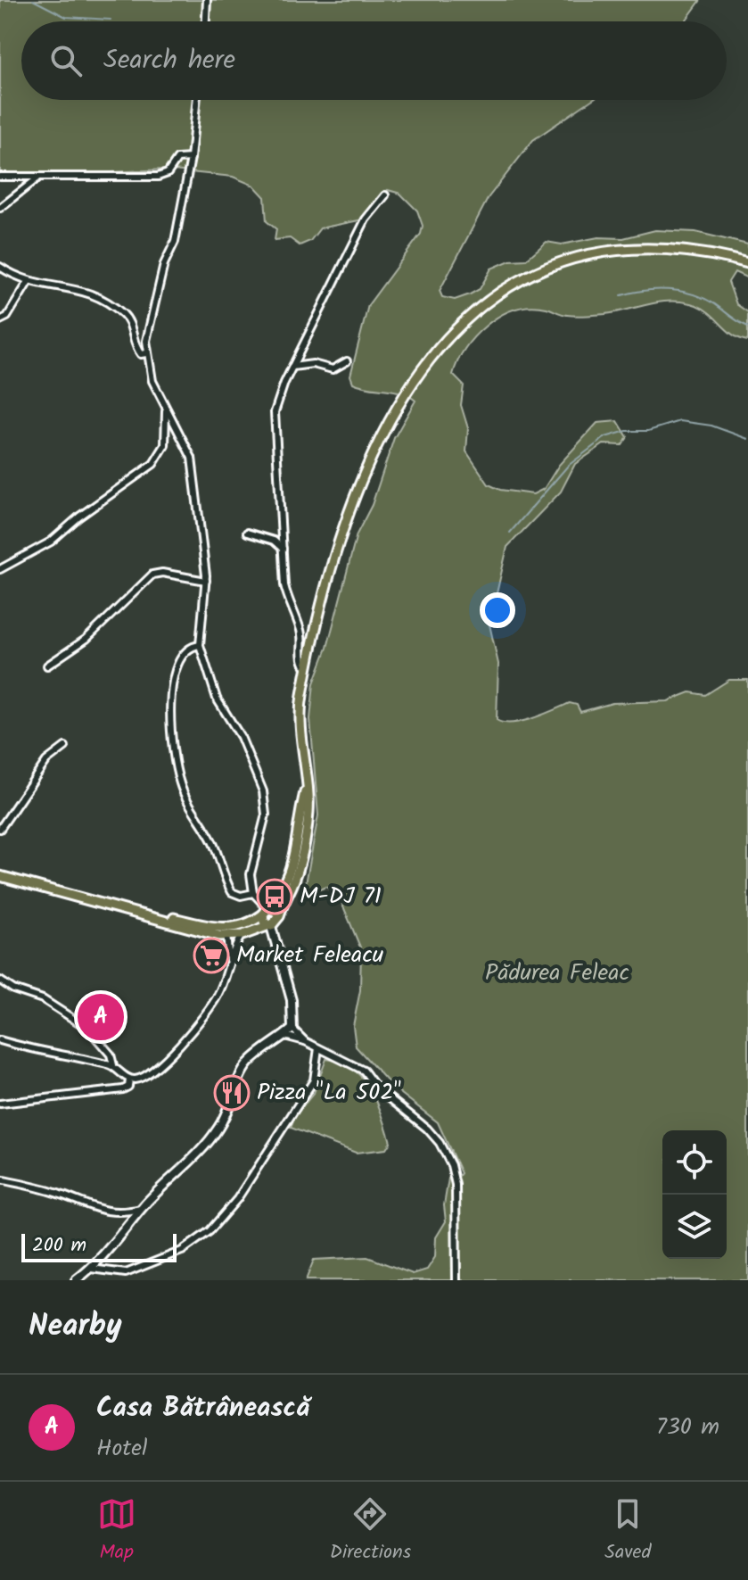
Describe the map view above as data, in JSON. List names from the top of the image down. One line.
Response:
{"parks":["Pădurea Feleac"],"places":{"bus stop":["M-DJ 71"],"supermarket":["Market Feleacu"],"restaurant":["Pizza \"La 502\""]},"scale_bar":"200 m","page":{"search":"Search here","pins":"A","scale":"200 m","heading":"Nearby","list":[{"mark":"A","name":"Casa Bătrânească","note":"Hotel","value":"730 m"}],"nav":["Map","Directions","Saved"]}}
